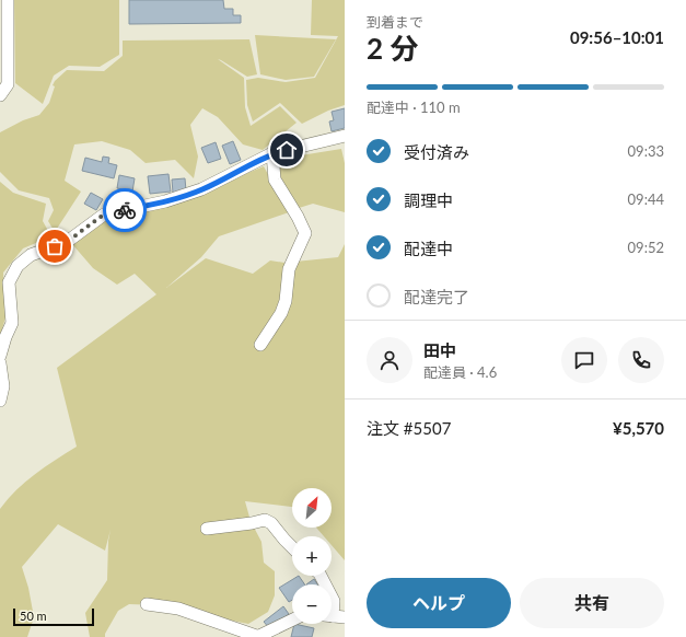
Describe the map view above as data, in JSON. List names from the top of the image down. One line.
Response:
{"scale_bar":"50 m","north":"top right","page":{"heading":["2 分","到着まで","09:56–10:01"],"panel":["田中","配達員 · 4.6","注文 #5507","¥5,570"],"bar":"配達中 · 110 m","list":[["受付済み","09:33"],["調理中","09:44"],["配達中","09:52"],"配達完了"],"map_buttons":["+","−"],"buttons":["ヘルプ","共有"],"scale":"50 m"}}
